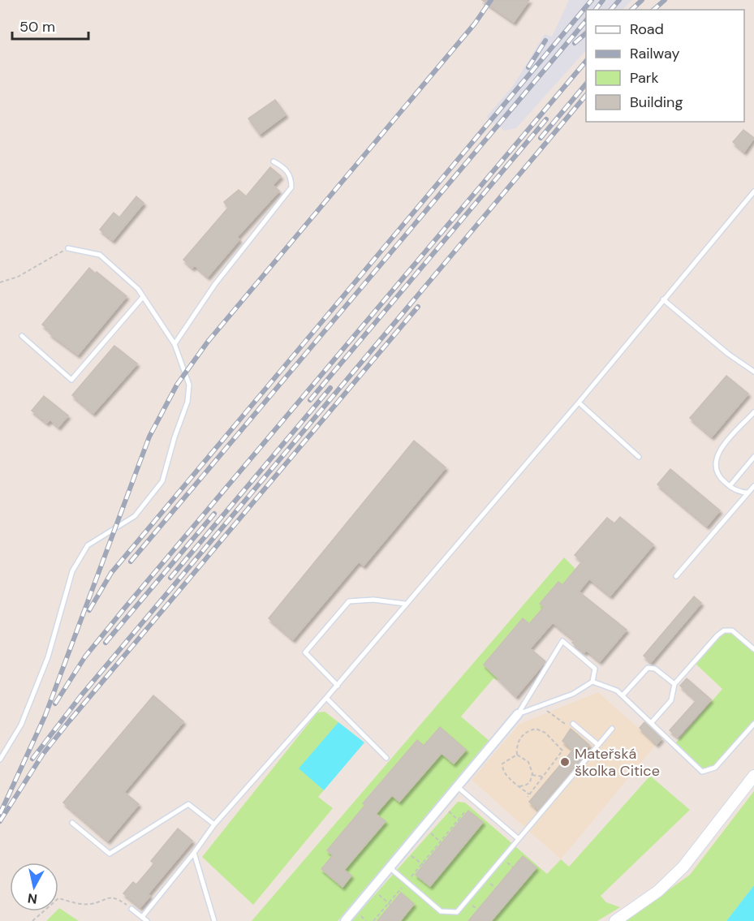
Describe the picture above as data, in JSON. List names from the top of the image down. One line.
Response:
{"places":["Mateřská školka Citice"],"legend":["Road","Railway","Park","Building"],"scale_bar":"50 m","north":"bottom"}
